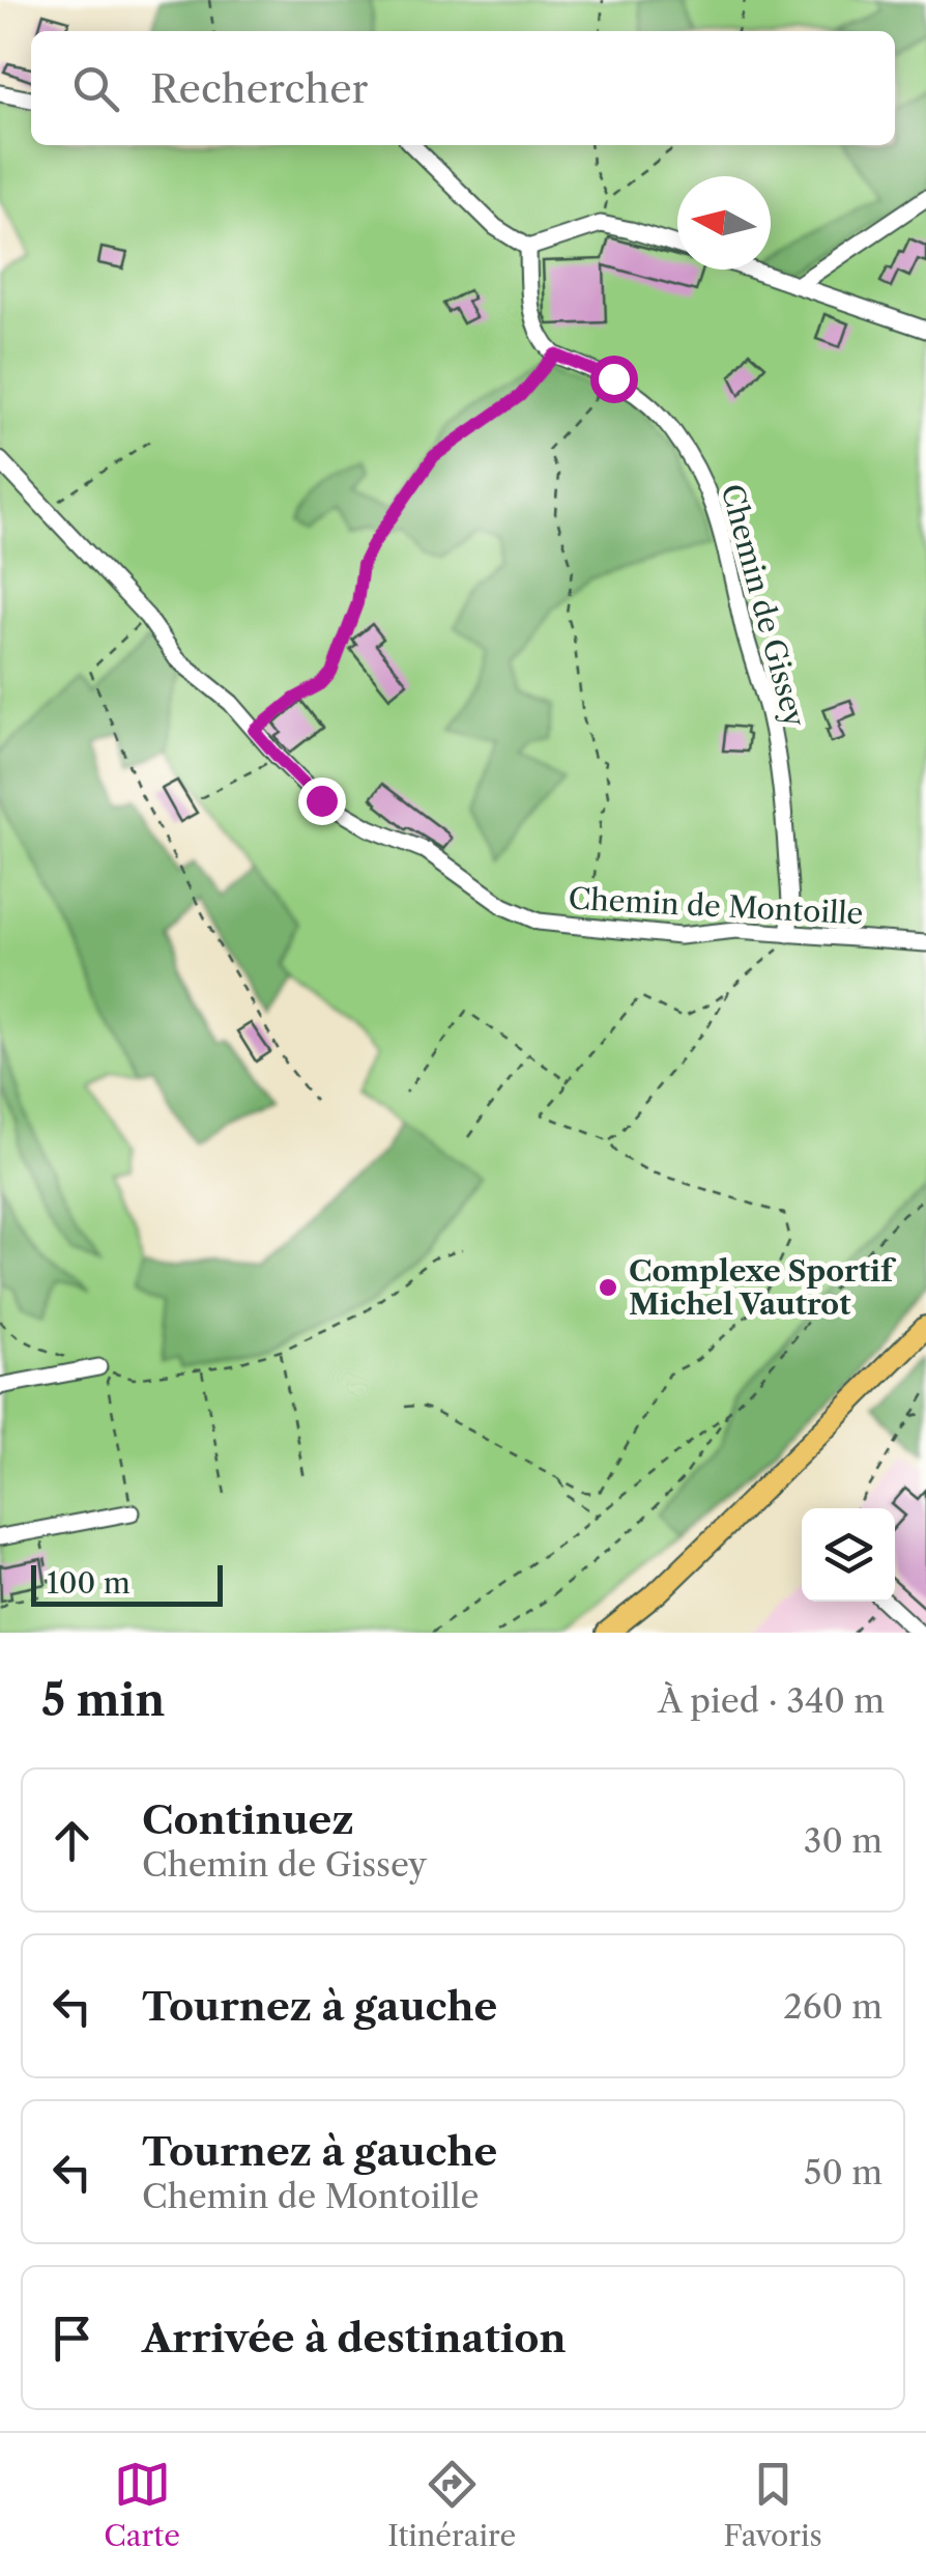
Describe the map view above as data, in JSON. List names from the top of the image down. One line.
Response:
{"streets":{"street":["Chemin de Gissey","Chemin de Montoille"]},"crossings":[["Chemin de Gissey","Chemin de Montoille"]],"places":["Complexe Sportif Michel Vautrot"],"scale_bar":"100 m","north":"left","page":{"search":"Rechercher","scale":"100 m","heading":["5 min","À pied · 340 m"],"list":[["Continuez","Chemin de Gissey","30 m"],["Tournez à gauche","260 m"],["Tournez à gauche","Chemin de Montoille","50 m"],"Arrivée à destination"],"nav":["Carte","Itinéraire","Favoris"]}}
